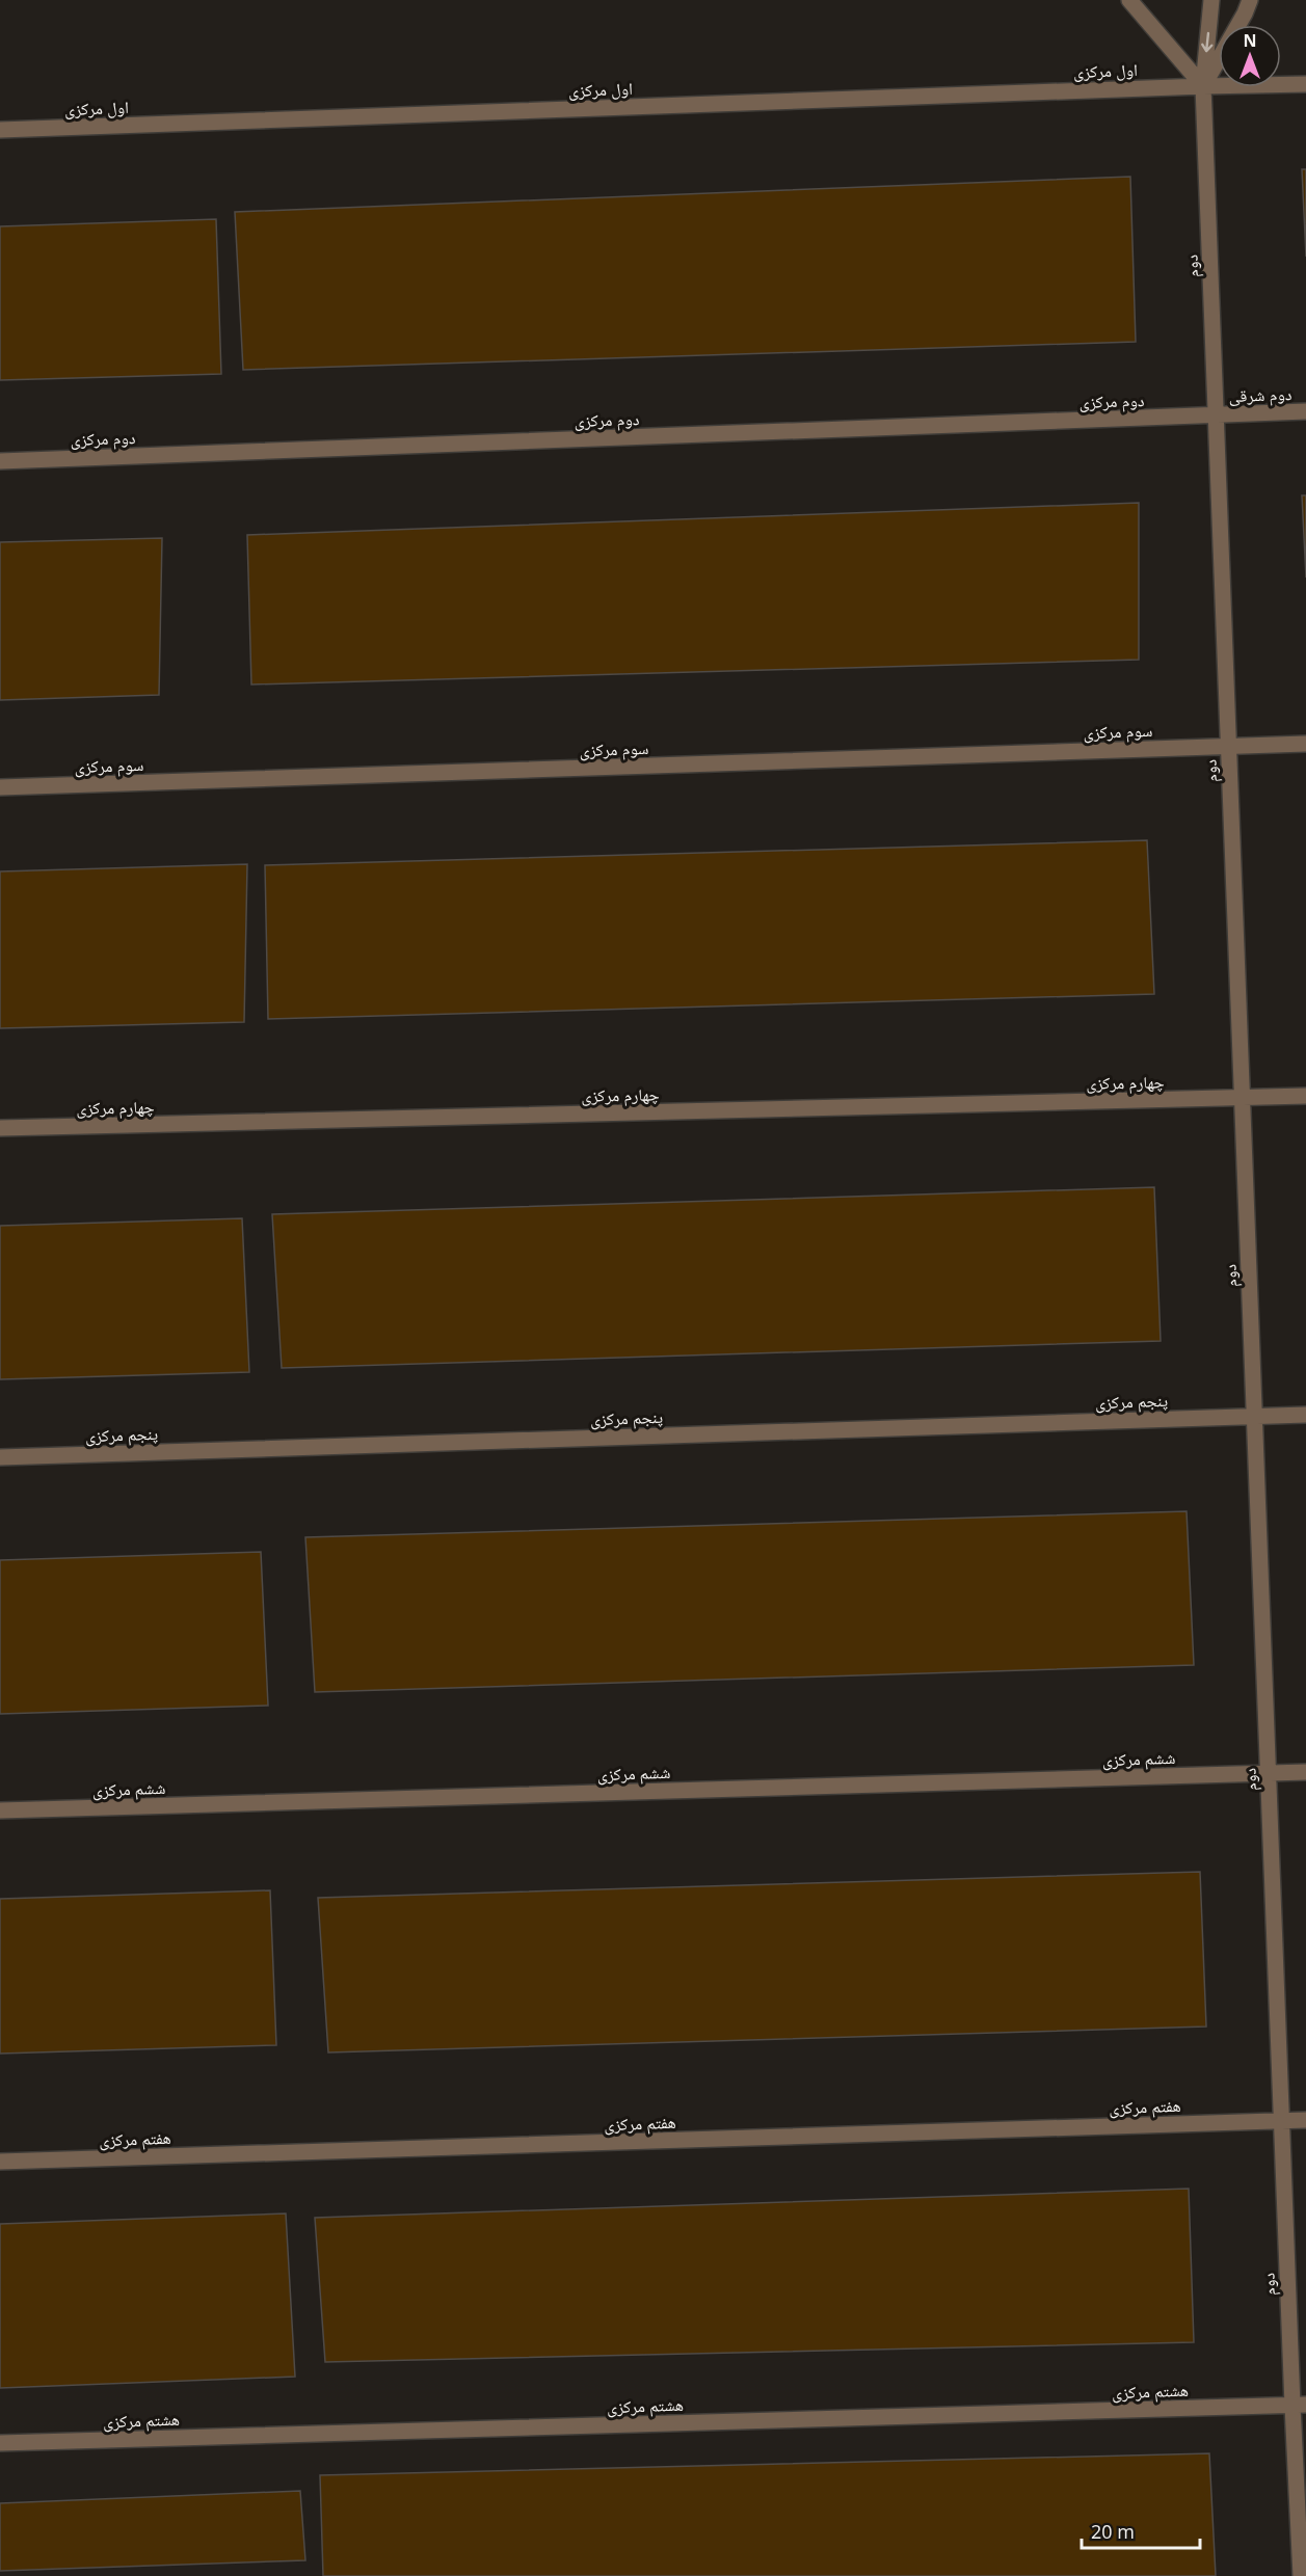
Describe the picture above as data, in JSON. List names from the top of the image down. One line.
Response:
{"streets":{"lane":["اول مرکزی","دوم","دوم شرقی","دوم مرکزی","سوم مرکزی","چهارم مرکزی","پنجم مرکزی","ششم مرکزی","هفتم مرکزی","هشتم مرکزی"]},"crossings":[["اول مرکزی","دوم"],["دوم","دوم شرقی"],["دوم","دوم مرکزی"],["دوم","سوم مرکزی"],["دوم","چهارم مرکزی"],["دوم","پنجم مرکزی"],["دوم","ششم مرکزی"],["دوم","هفتم مرکزی"],["دوم","هشتم مرکزی"],["دوم شرقی","دوم مرکزی"]],"scale_bar":"20 m","north":"top"}
